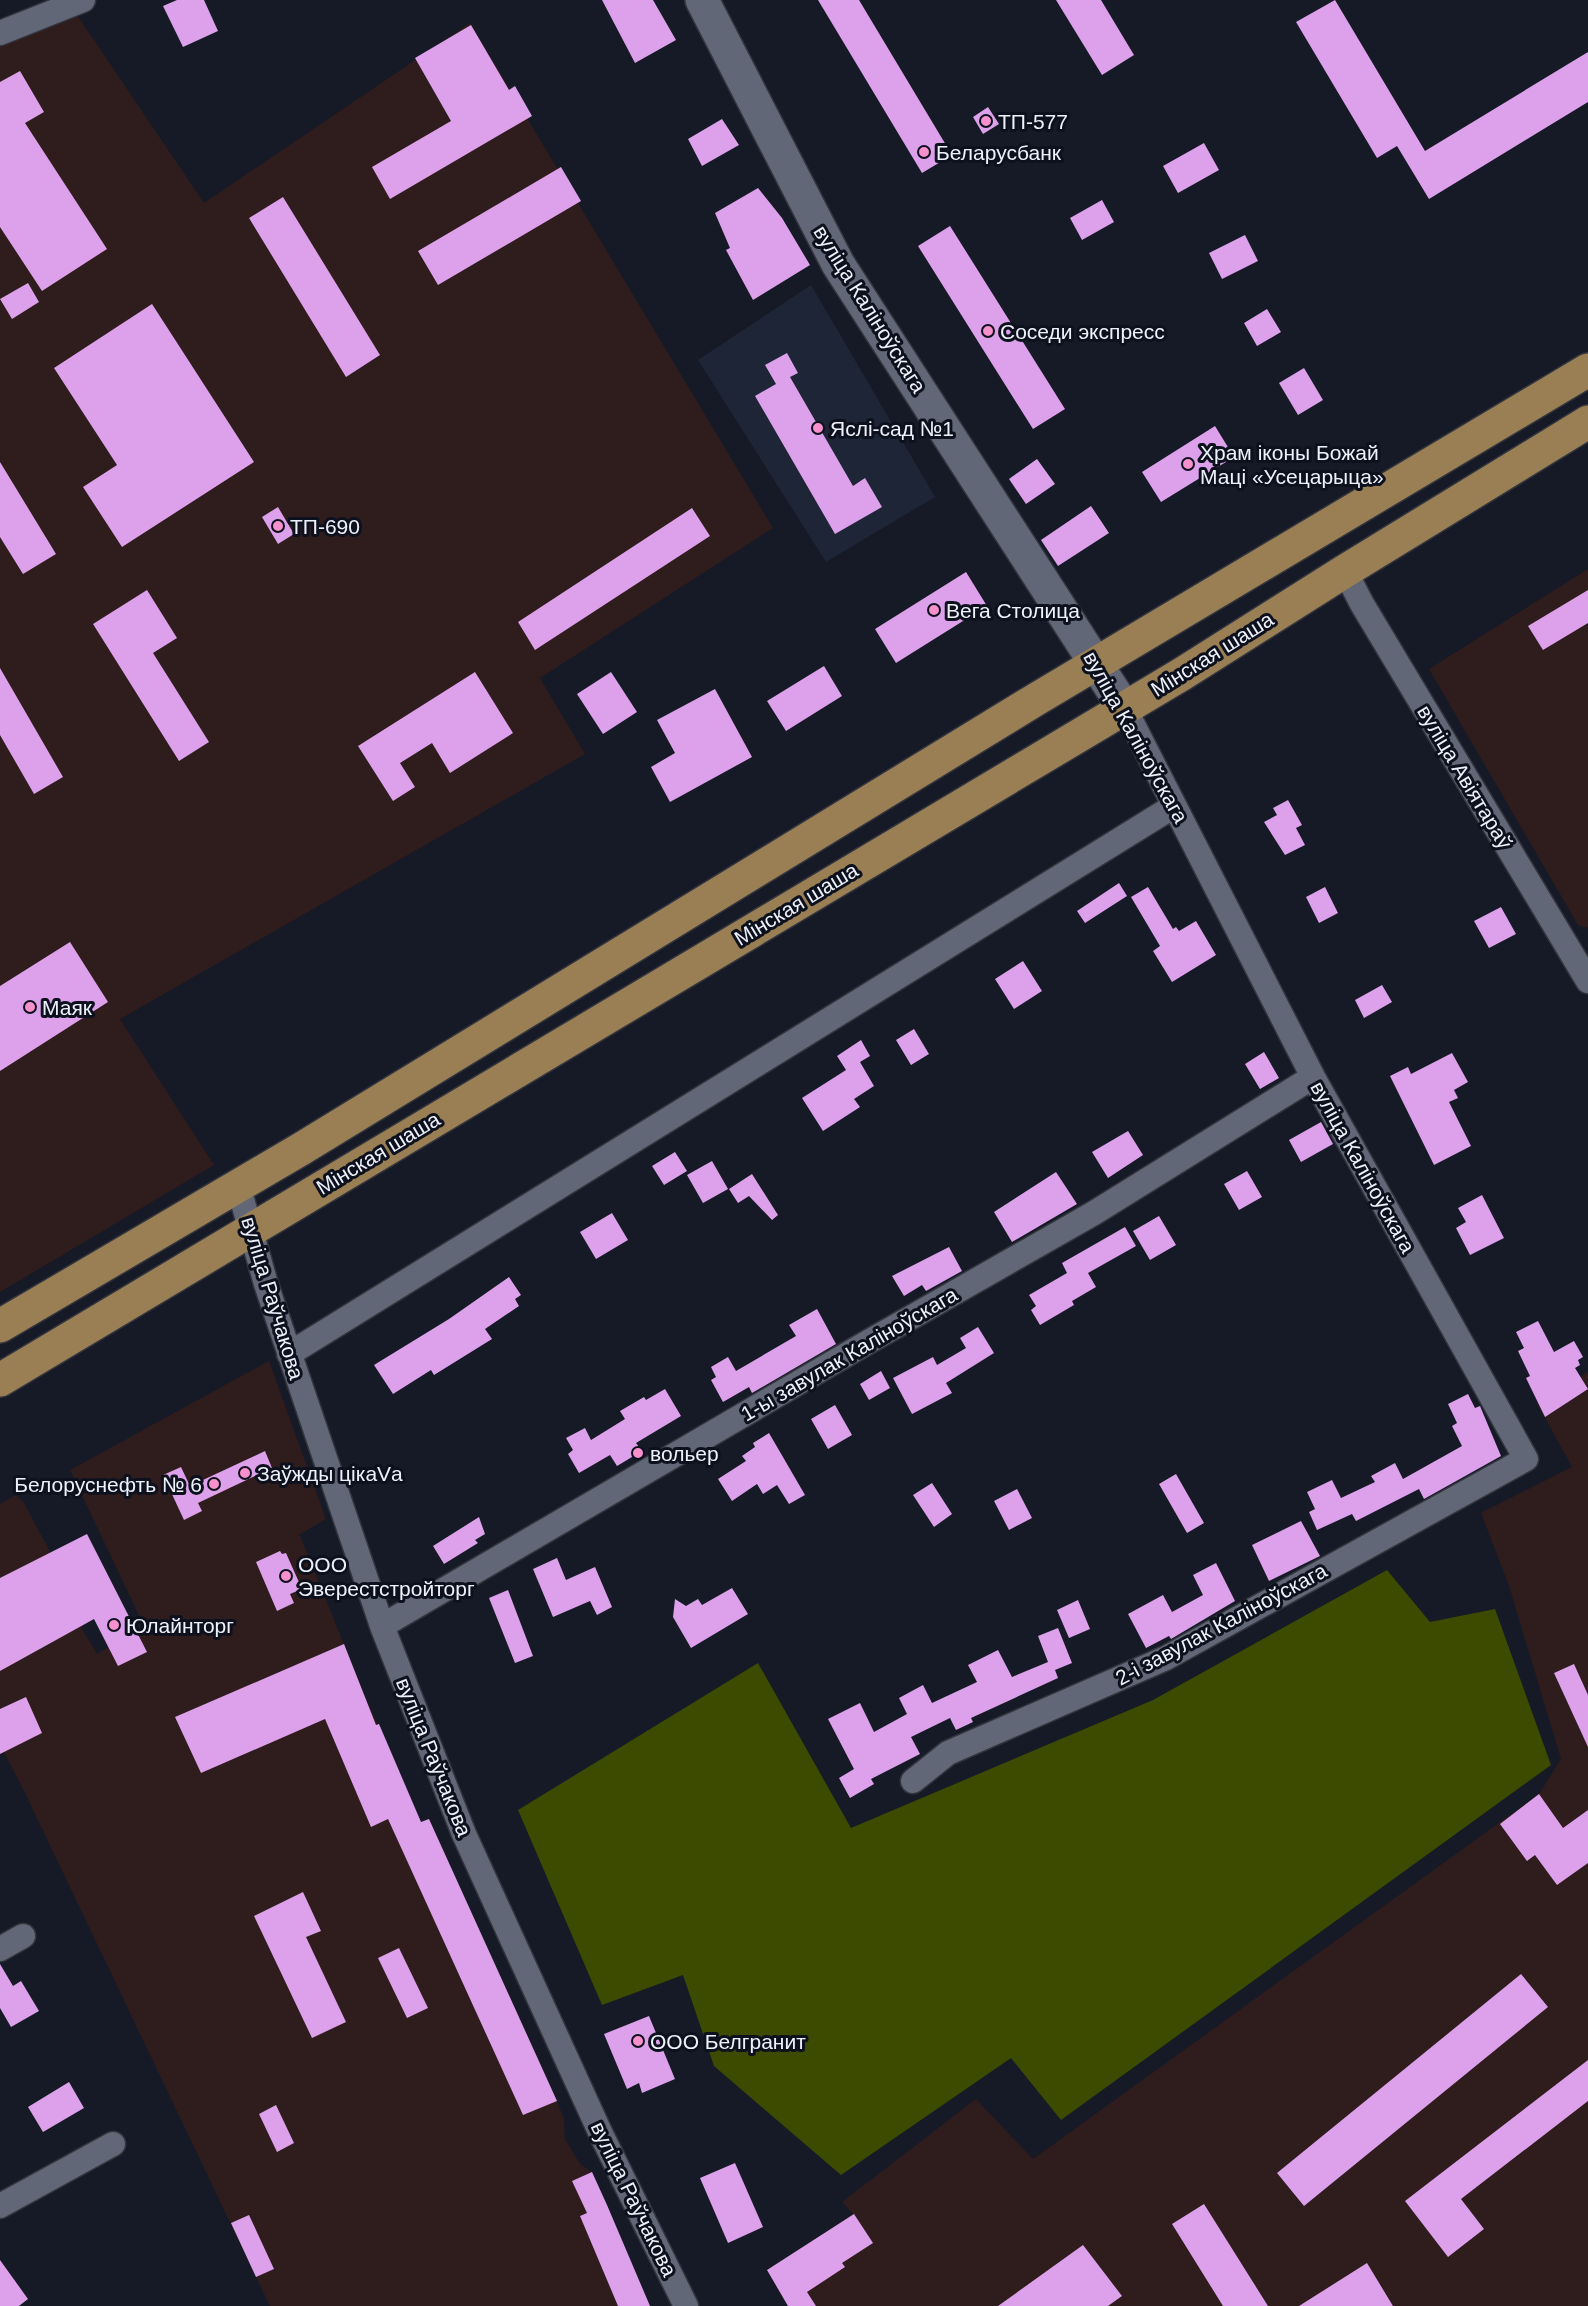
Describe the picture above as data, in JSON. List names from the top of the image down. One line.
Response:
{"streets":{"main road":["вуліца Каліноўскага","Мінская шаша"],"street":["вуліца Авіятараў","вуліца Раўчакова","1-ы завулак Каліноўскага","2-і завулак Каліноўскага"]},"crossings":[["вуліца Каліноўскага","Мінская шаша"],["вуліца Каліноўскага","1-ы завулак Каліноўскага"],["вуліца Каліноўскага","2-і завулак Каліноўскага"],["Мінская шаша","вуліца Авіятараў"],["Мінская шаша","вуліца Раўчакова"],["вуліца Раўчакова","1-ы завулак Каліноўскага"]],"places":["ТП-577","Беларусбанк","Соседи экспресс","Яслі-сад №1","Храм іконы Божай Маці «Усецарыца»","ТП-690","Вега Столица","Маяк","вольер","Заўжды цікаVа","Белоруснефть № 6","ООО Эверестстройторг","Юлайнторг","ООО Белгранит"]}
